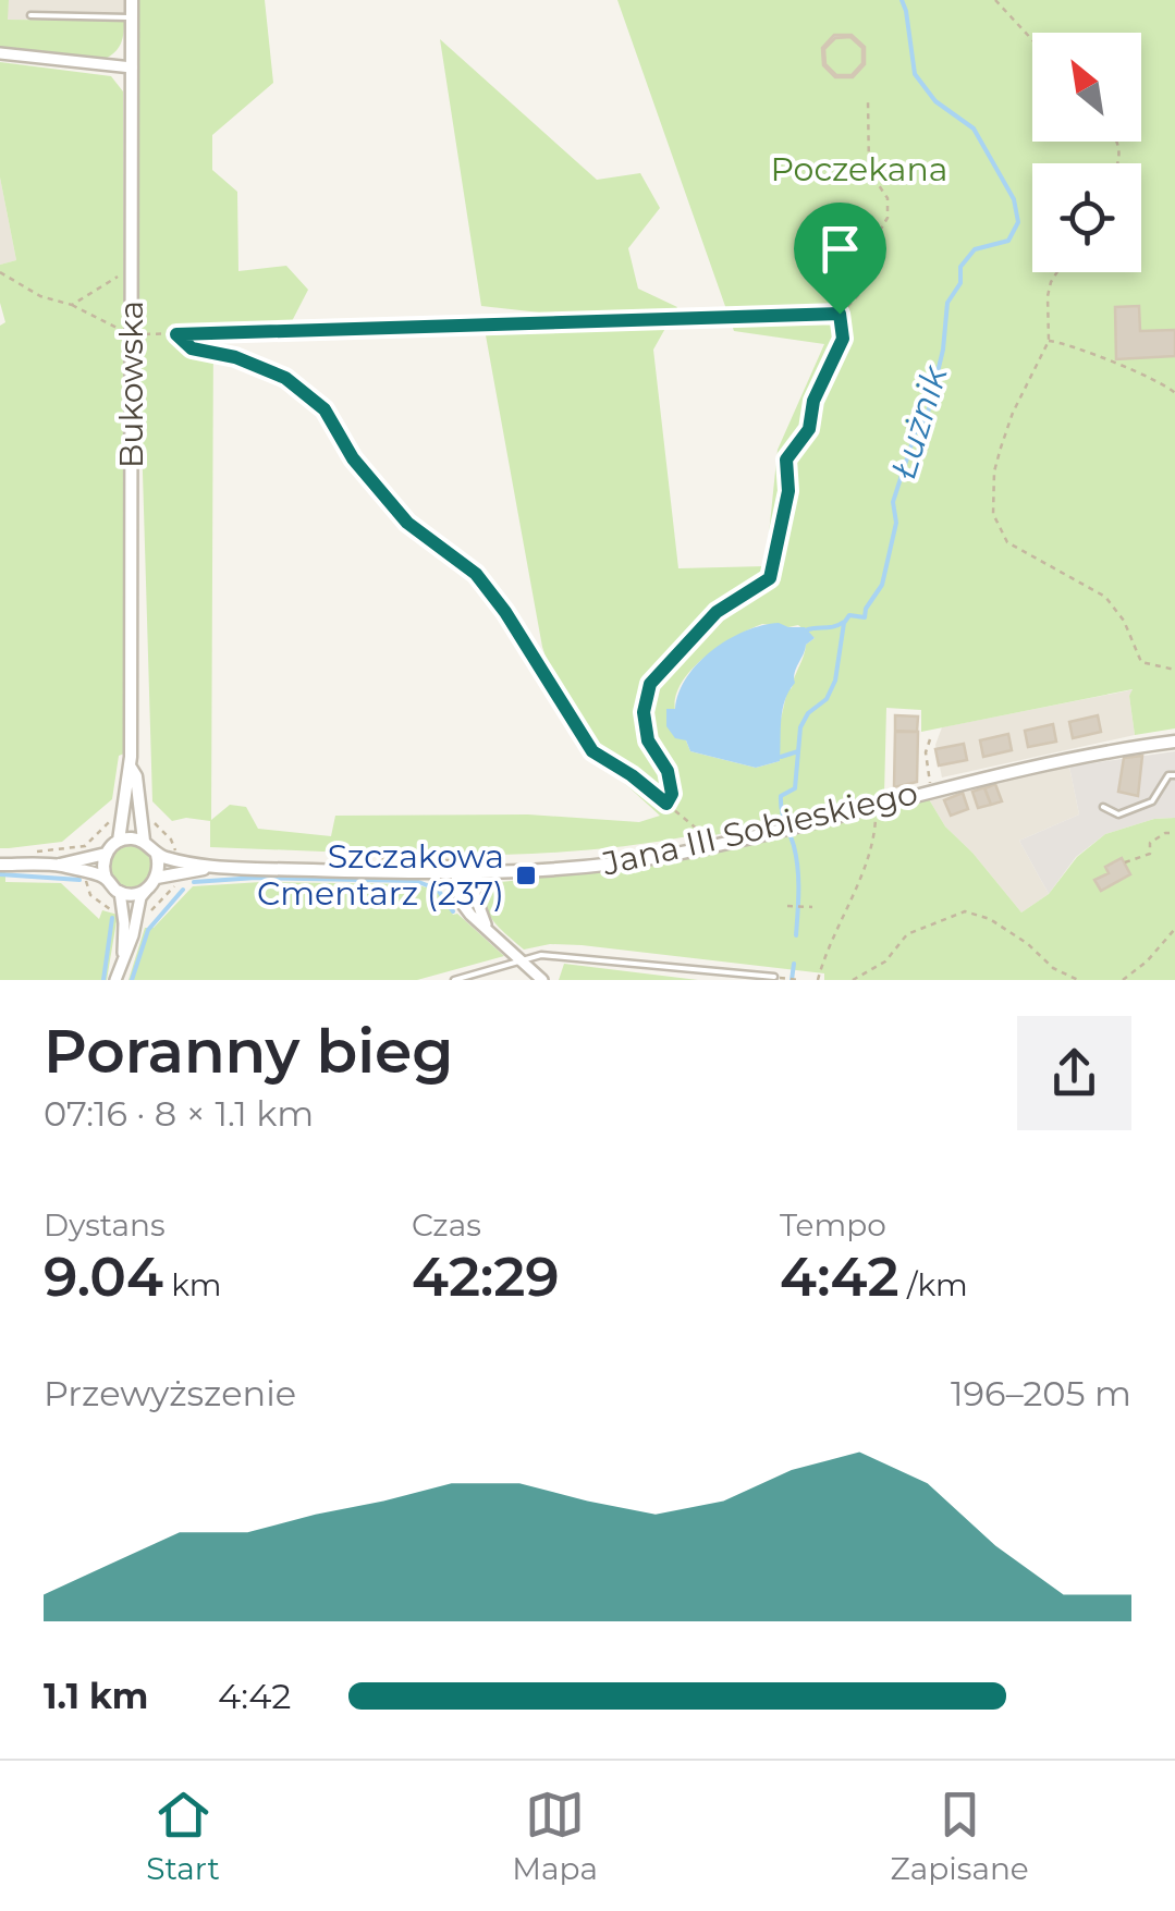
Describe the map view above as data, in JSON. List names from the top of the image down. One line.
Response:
{"streets":{"street":["Bukowska","Jana III Sobieskiego"]},"water":["Łużnik"],"parks":["Poczekana"],"places":{"transit":["Szczakowa Cmentarz (237)"]},"north":"top left","page":{"heading":["Poranny bieg","07:16 · 8 × 1.1 km"],"stats":[["Dystans","9.04 km"],["Czas","42:29"],["Tempo","4:42 /km"]],"chart":["Przewyższenie","196–205 m"],"list":[{"name":"1.1 km","note":"4:42"}],"tabs":["Start","Mapa","Zapisane"]}}
